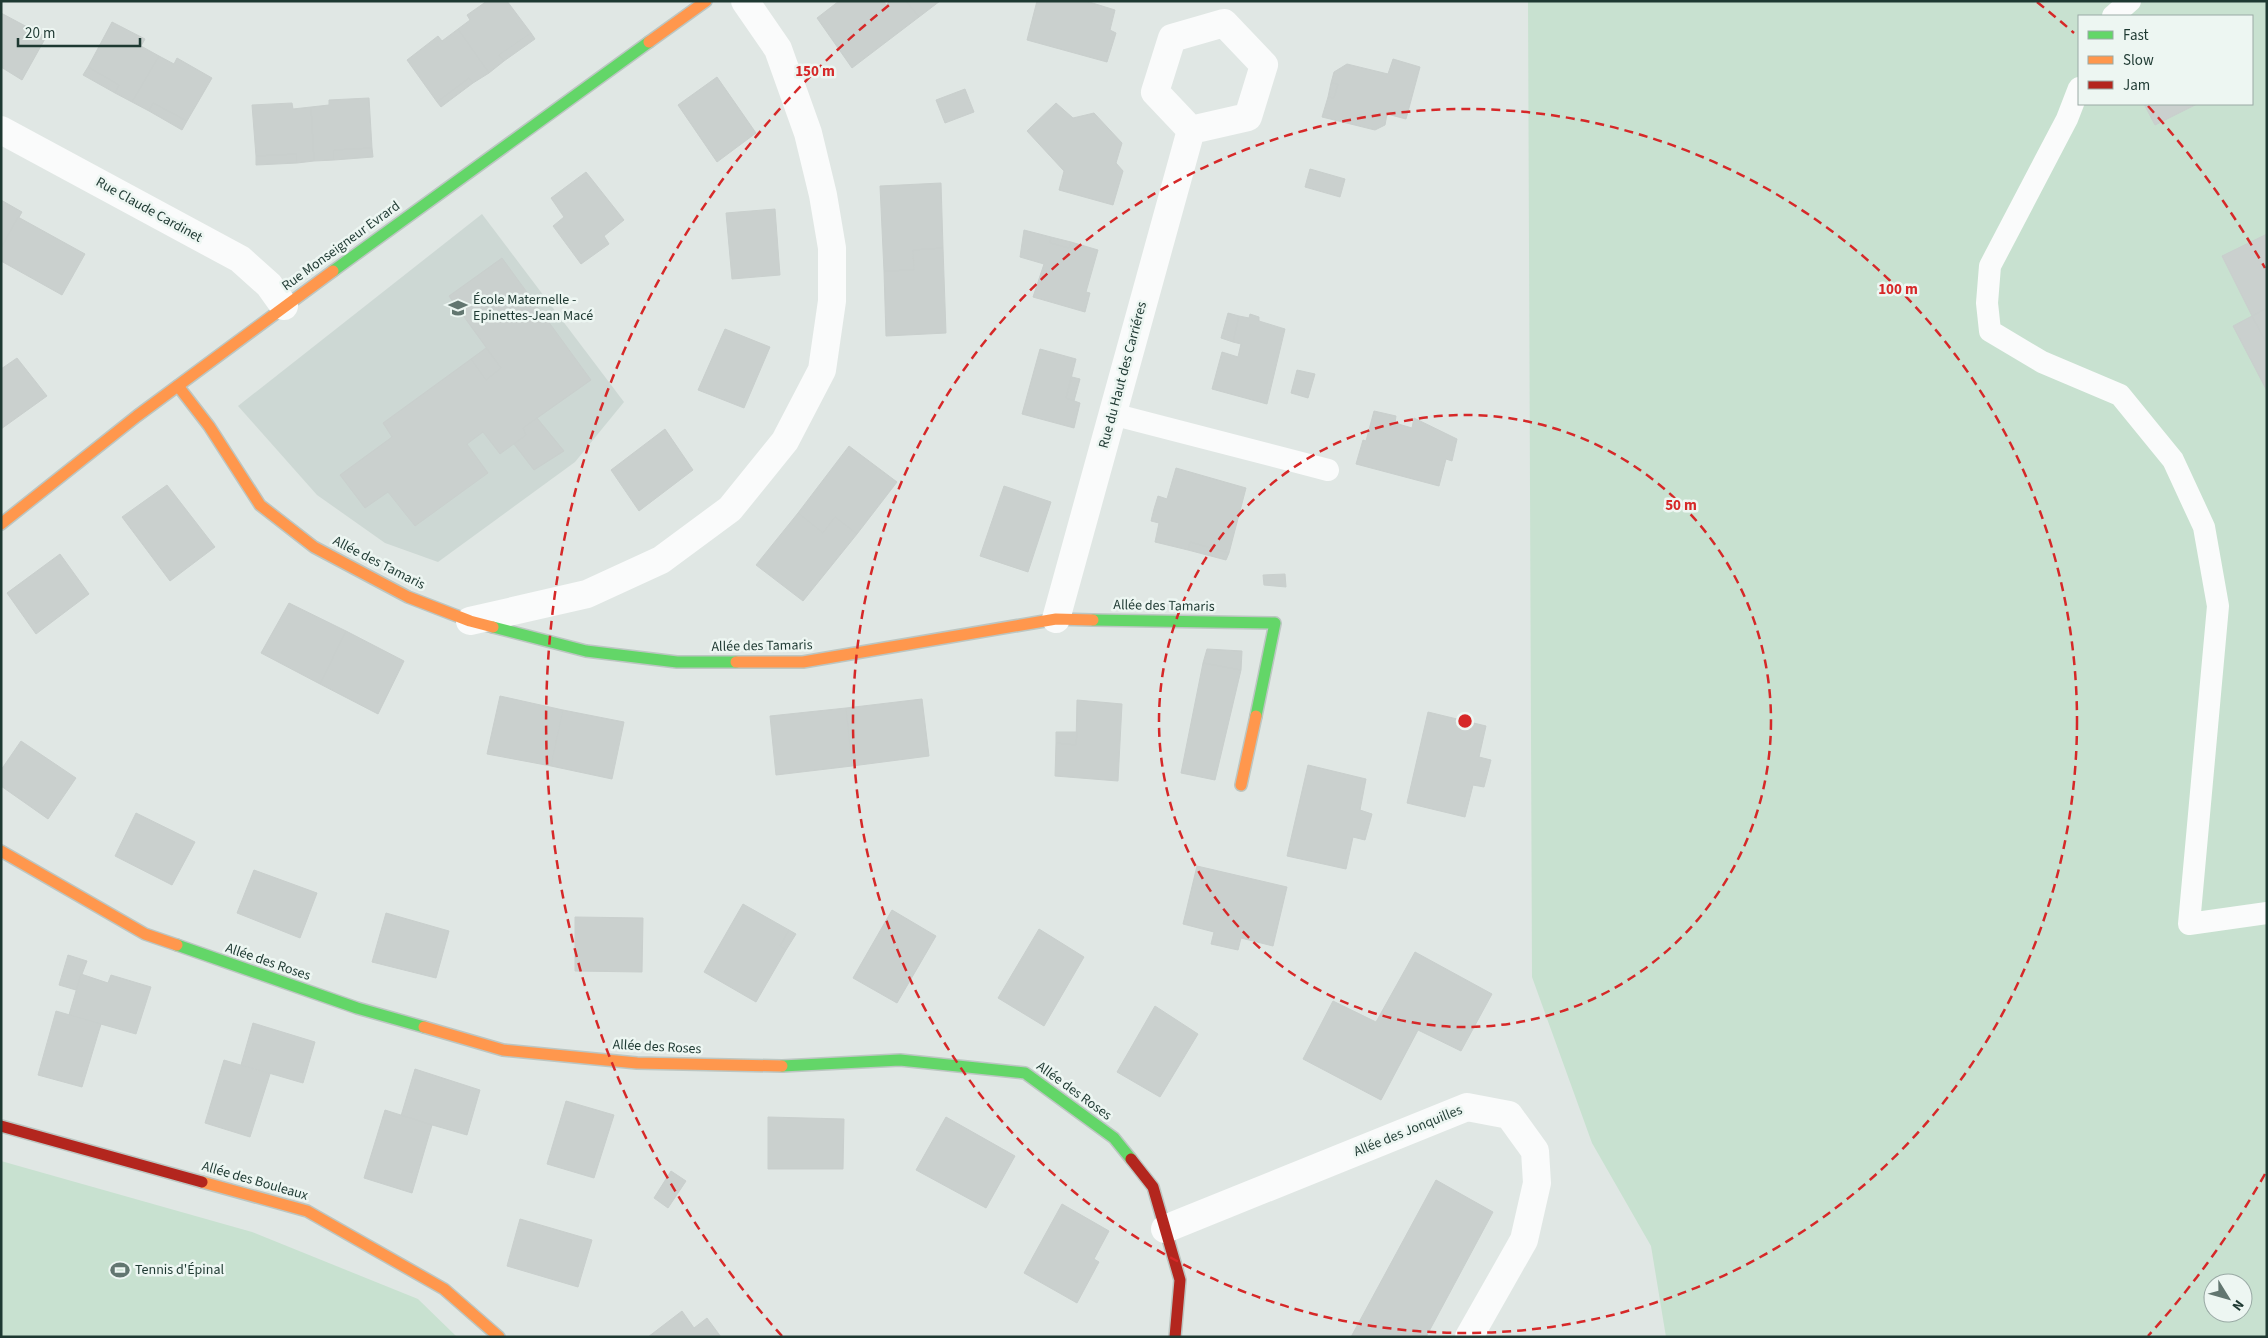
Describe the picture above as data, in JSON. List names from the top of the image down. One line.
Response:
{"streets":{"street":["Rue Claude Cardinet","Rue Monseigneur Evrard","Rue du Haut des Carriéres","Allée des Tamaris","Allée des Roses","Allée des Jonquilles","Allée des Bouleaux"]},"crossings":[["Rue Claude Cardinet","Rue Monseigneur Evrard"],["Rue Monseigneur Evrard","Allée des Tamaris"],["Rue du Haut des Carriéres","Allée des Tamaris"],["Allée des Roses","Allée des Jonquilles"]],"places":{"school or university":["École Maternelle - Epinettes-Jean Macé"],"sports":["Tennis d'Épinal"]},"legend":["Fast","Slow","Jam"],"scale_bar":"20 m","north":"bottom right","rings":["150 m","100 m","50 m"]}
